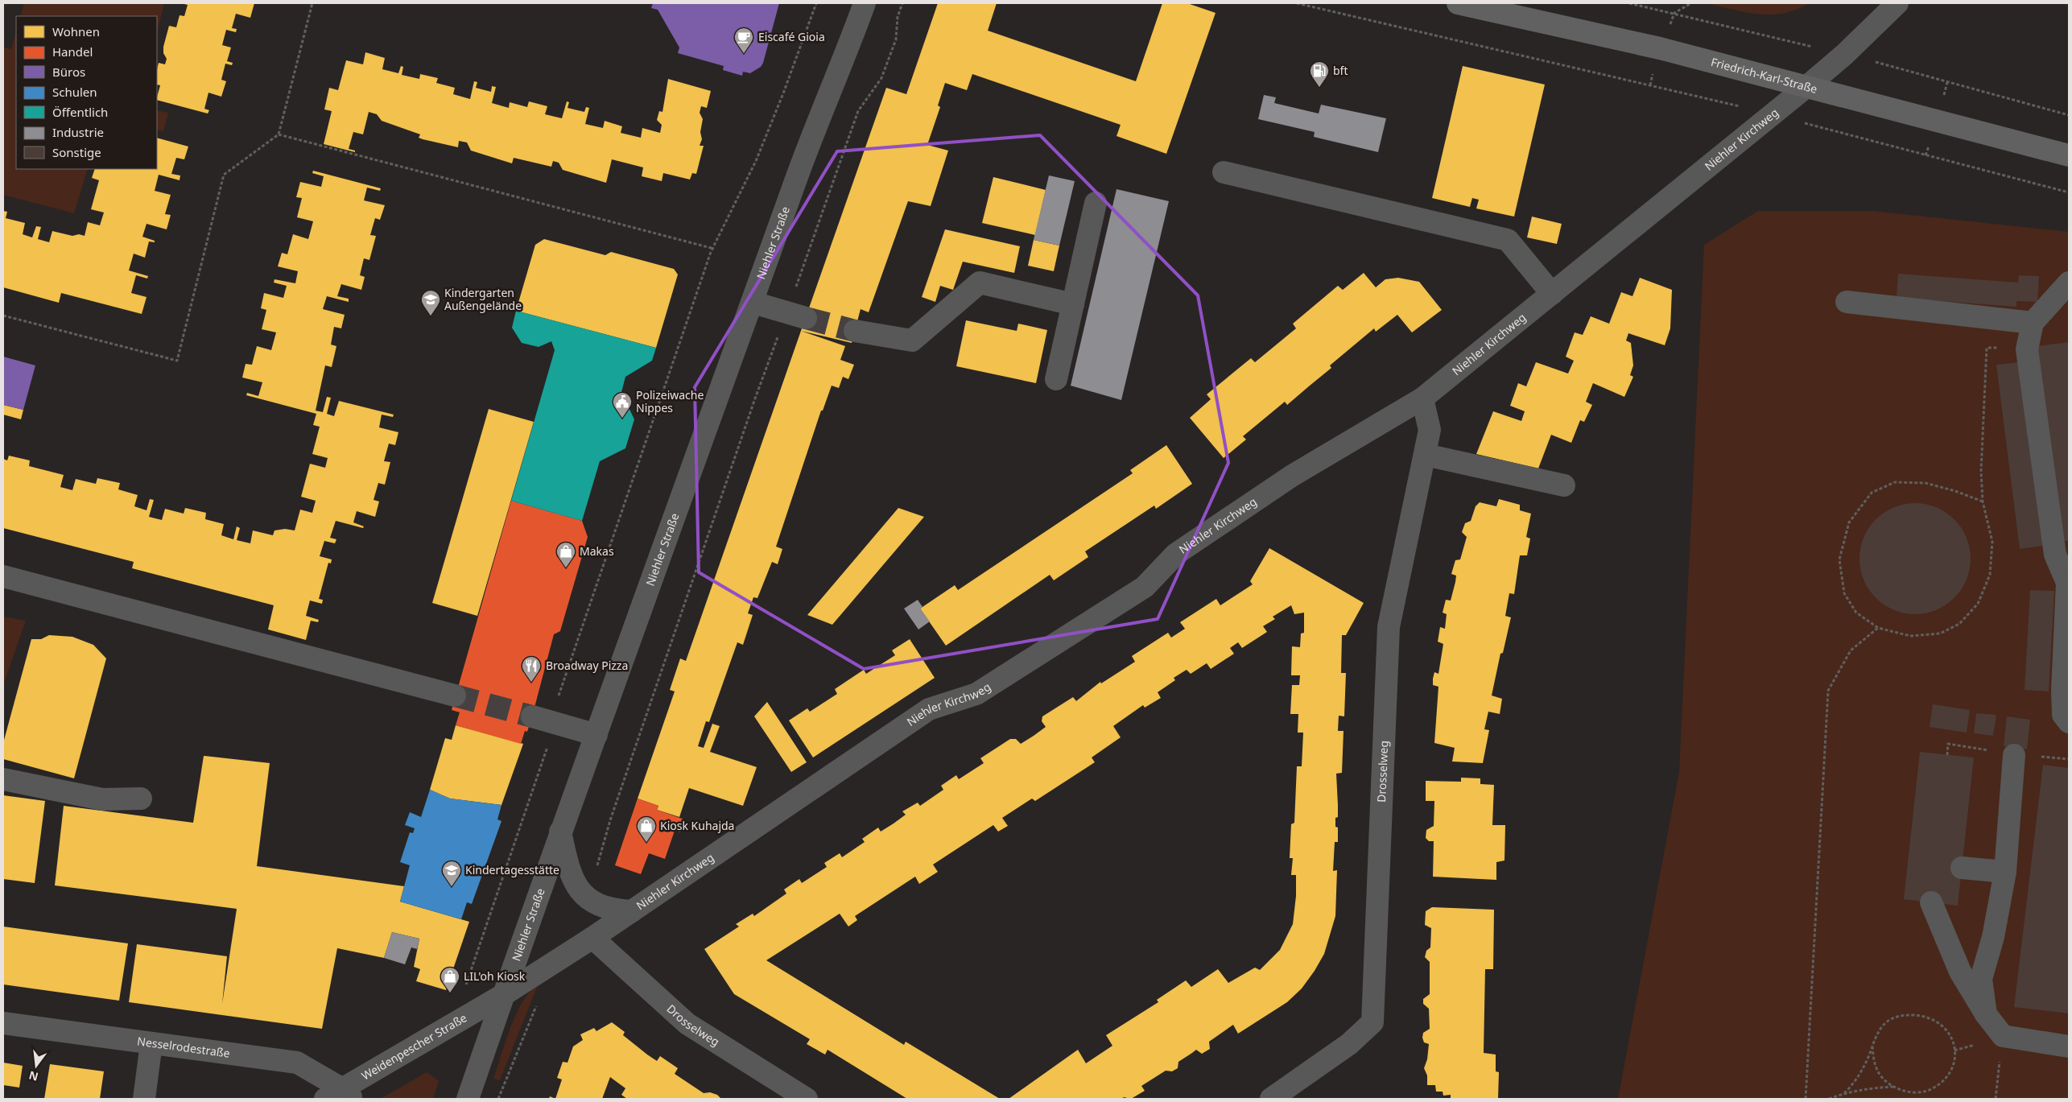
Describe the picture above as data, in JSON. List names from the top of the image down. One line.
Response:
{"streets":{"main road":["Friedrich-Karl-Straße"],"street":["Niehler Kirchweg","Niehler Straße","Drosselweg","Nesselrodestraße","Weidenpescher Straße"]},"crossings":[["Friedrich-Karl-Straße","Niehler Kirchweg"],["Niehler Kirchweg","Niehler Straße"],["Niehler Kirchweg","Drosselweg"],["Niehler Kirchweg","Weidenpescher Straße"],["Niehler Straße","Weidenpescher Straße"],["Nesselrodestraße","Weidenpescher Straße"]],"places":{"cafe":["Eiscafé Gioia"],"fuel station":["bft"],"school or university":["Kindergarten Außengelände","Kindertagesstätte"],"public building":["Polizeiwache Nippes"],"shop":["Makas","Kiosk Kuhajda","LIL'oh Kiosk"],"restaurant":["Broadway Pizza"]},"legend":["Wohnen","Handel","Büros","Schulen","Öffentlich","Industrie","Sonstige"],"north":"bottom"}
